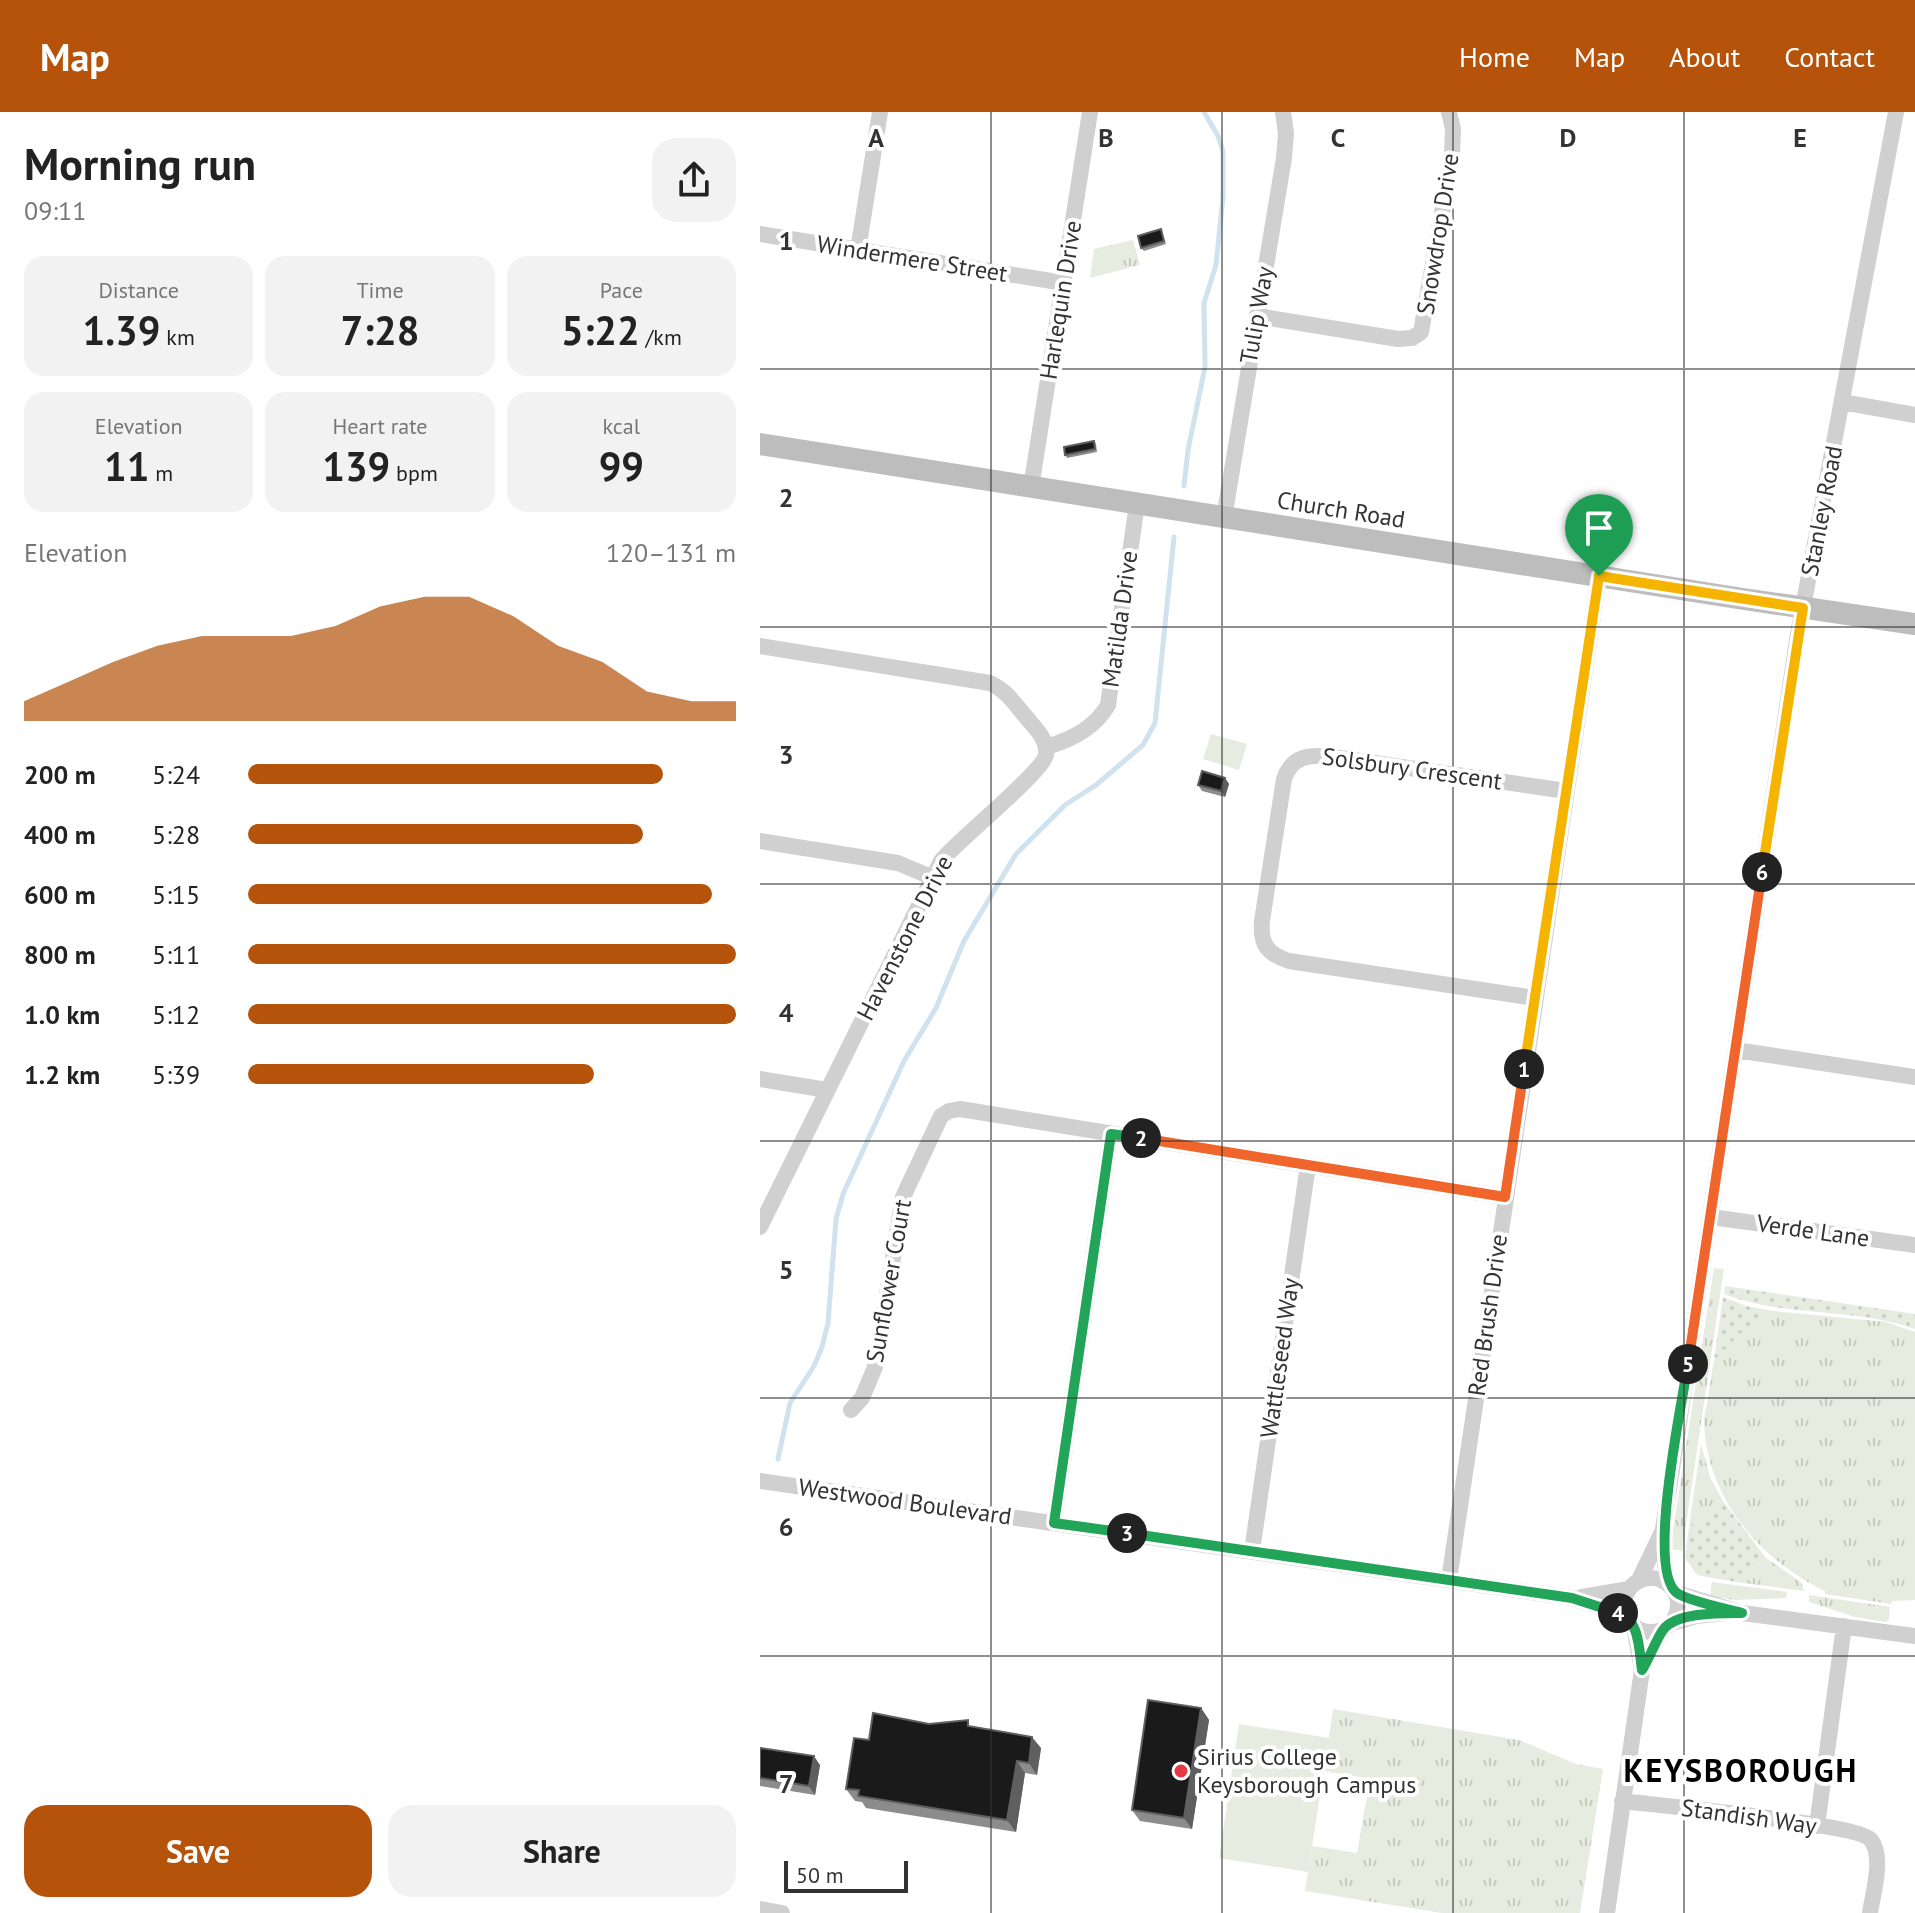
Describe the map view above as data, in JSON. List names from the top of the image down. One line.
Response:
{"streets":{"main road":["Church Road"],"street":["Snowdrop Drive","Windermere Street","Harlequin Drive","Tulip Way","Stanley Road","Matilda Drive","Solsbury Crescent","Havenstone Drive","Verde Lane","Sunflower Court","Red Brush Drive","Wattleseed Way","Westwood Boulevard","Standish Way"]},"crossings":[["Snowdrop Drive","Tulip Way"],["Windermere Street","Harlequin Drive"],["Harlequin Drive","Church Road"],["Tulip Way","Church Road"],["Church Road","Stanley Road"],["Church Road","Matilda Drive"],["Church Road","Red Brush Drive"],["Stanley Road","Verde Lane"],["Stanley Road","Westwood Boulevard"],["Matilda Drive","Havenstone Drive"],["Solsbury Crescent","Red Brush Drive"],["Red Brush Drive","Westwood Boulevard"],["Wattleseed Way","Westwood Boulevard"]],"districts":["KEYSBOROUGH"],"places":["Sirius College Keysborough Campus"],"scale_bar":"50 m","page":{"header":"Map","nav":["Home","Map","About","Contact"],"heading":["Morning run","09:11"],"stats":[["Distance","1.39 km"],["Time","7:28"],["Pace","5:22 /km"],["Elevation","11 m"],["Heart rate","139 bpm"],["kcal","99"]],"chart":["Elevation","120–131 m"],"list":[{"name":"200 m","note":"5:24"},{"name":"400 m","note":"5:28"},{"name":"600 m","note":"5:15"},{"name":"800 m","note":"5:11"},{"name":"1.0 km","note":"5:12"},{"name":"1.2 km","note":"5:39"}],"pins":["6","1","2","5","3","4"],"buttons":["Save","Share"],"scale":"50 m"},"grid":{"columns":["A","B","C","D","E"],"rows":["1","2","3","4","5","6","7"]}}
